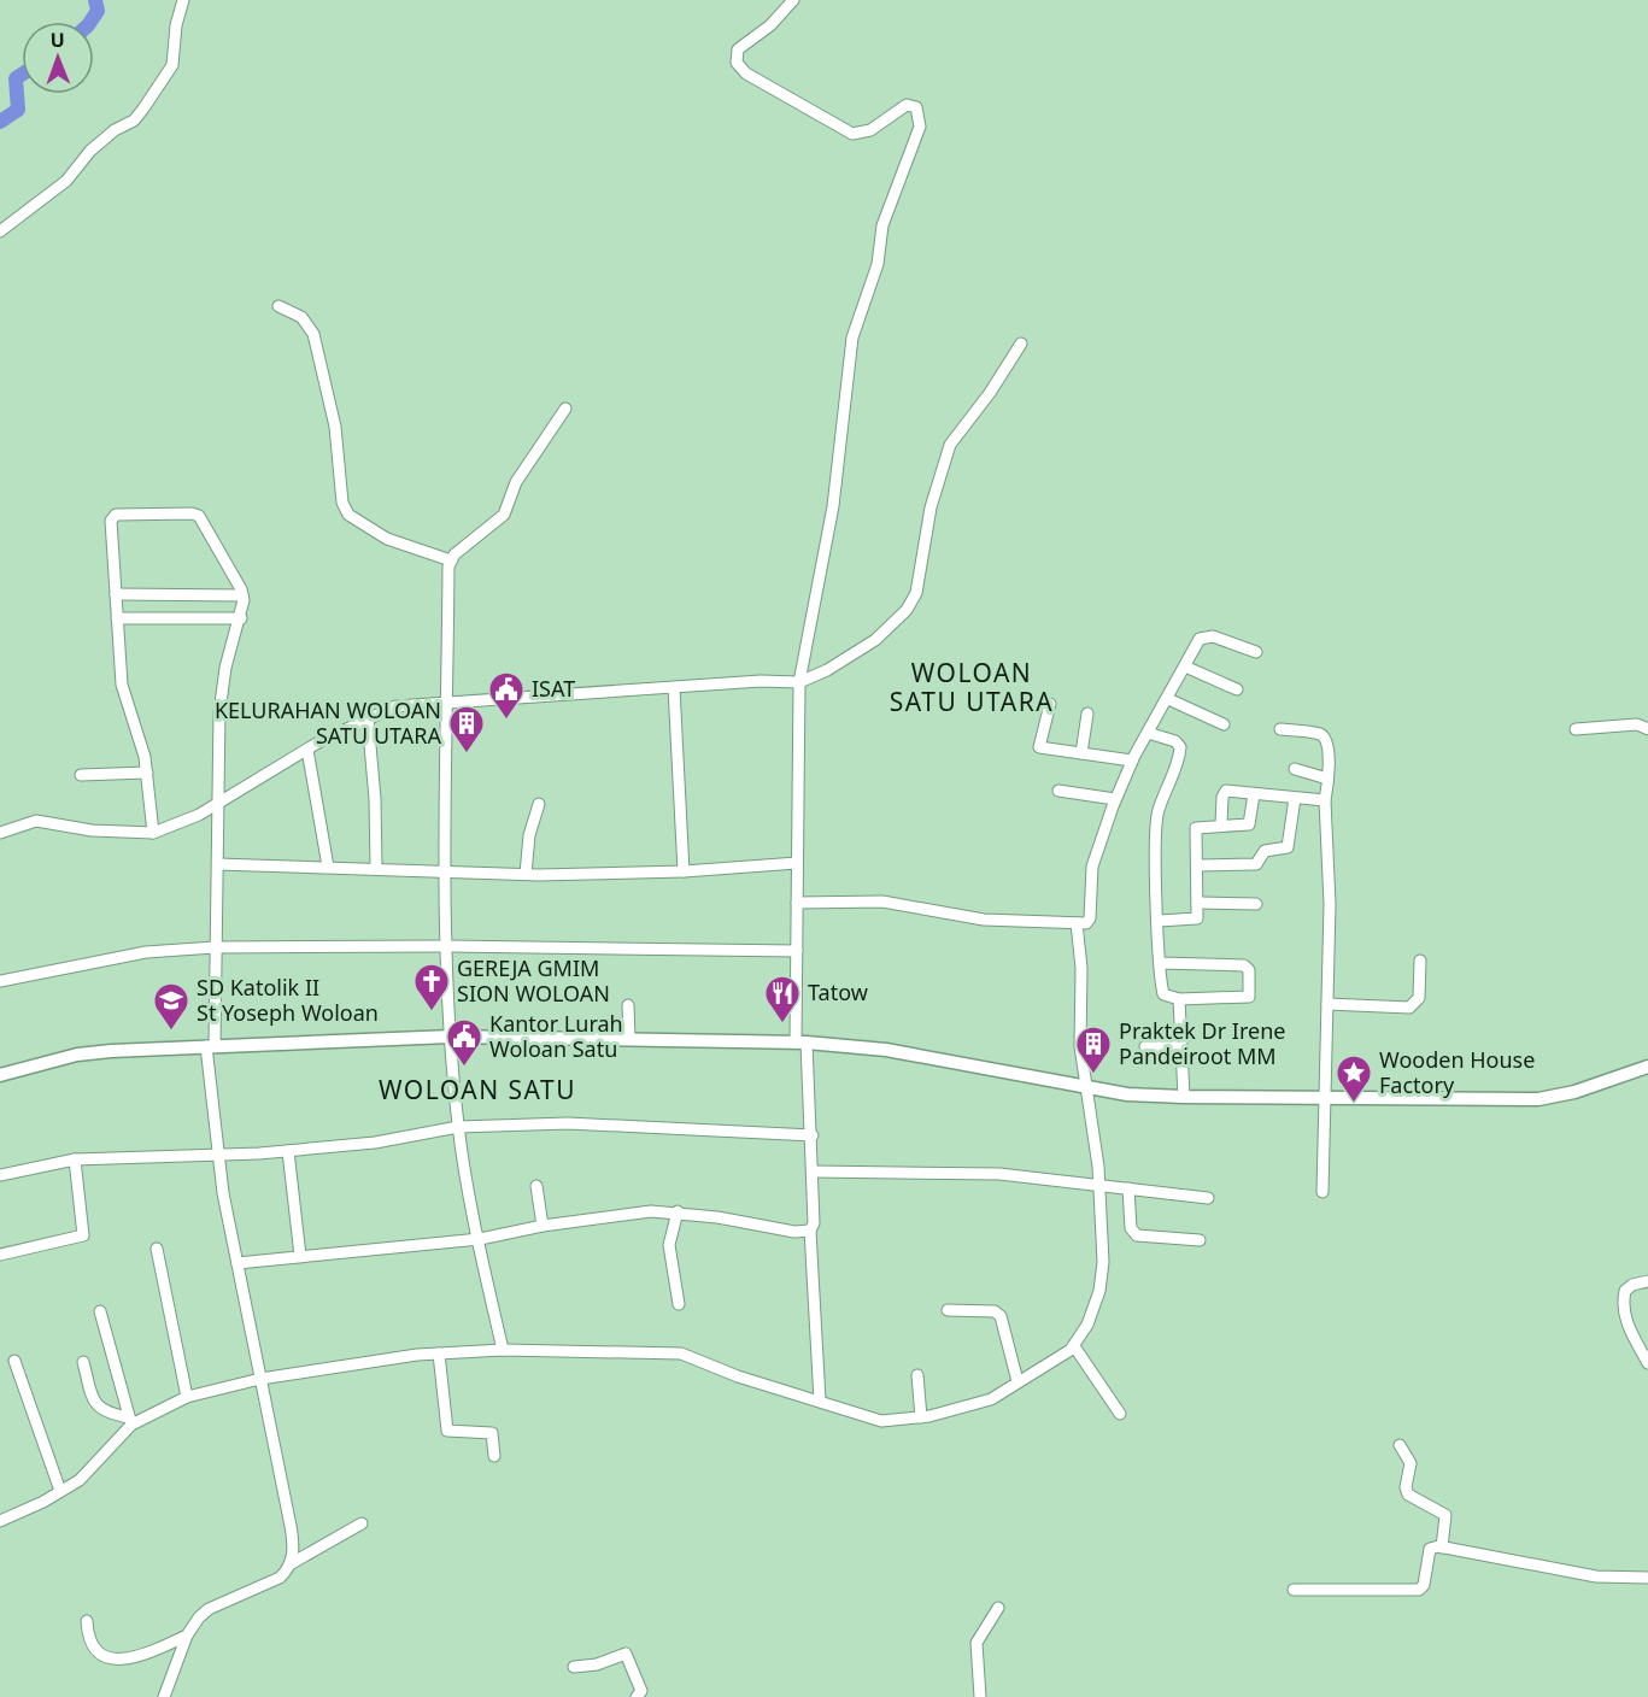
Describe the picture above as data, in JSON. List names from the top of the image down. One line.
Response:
{"districts":["WOLOAN SATU UTARA","WOLOAN SATU"],"places":{"public building":["ISAT","Kantor Lurah Woloan Satu"],"building":["KELURAHAN WOLOAN SATU UTARA","Praktek Dr Irene Pandeiroot MM"],"church":["GEREJA GMIM SION WOLOAN"],"restaurant":["Tatow"],"school or university":["SD Katolik II St Yoseph Woloan"],"place":["Wooden House Factory"]},"north":"top"}
